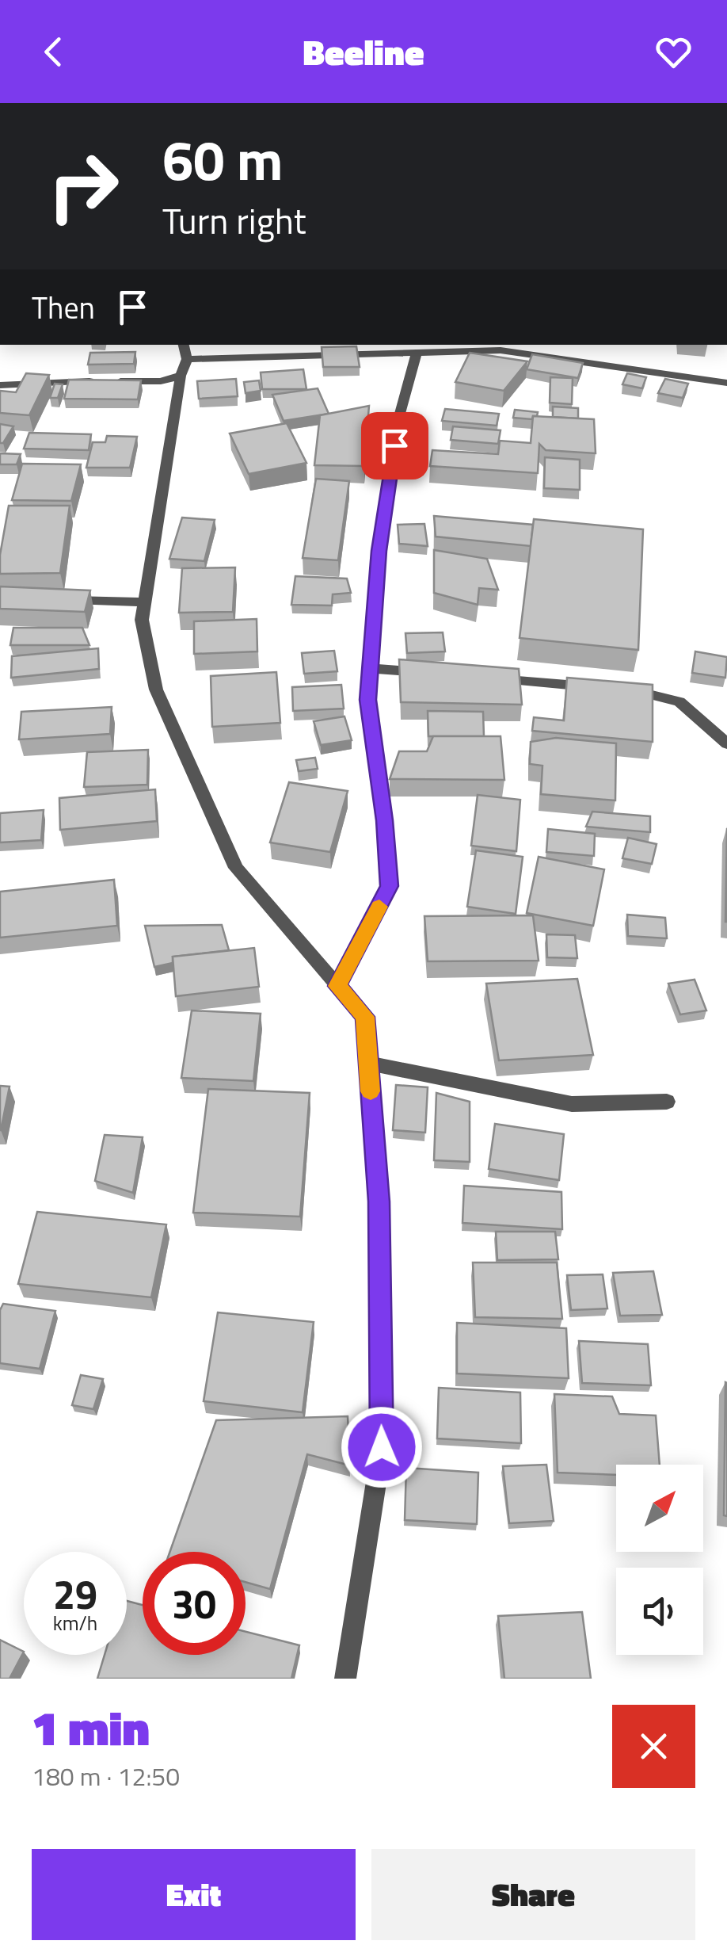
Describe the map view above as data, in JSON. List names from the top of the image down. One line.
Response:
{"north":"top right","page":{"header":"Beeline","turn":["60 m","Turn right"],"then":"Then","speed":"29 km/h","limit":"30","heading":["1 min","180 m · 12:50"],"buttons":["Exit","Share"]}}
